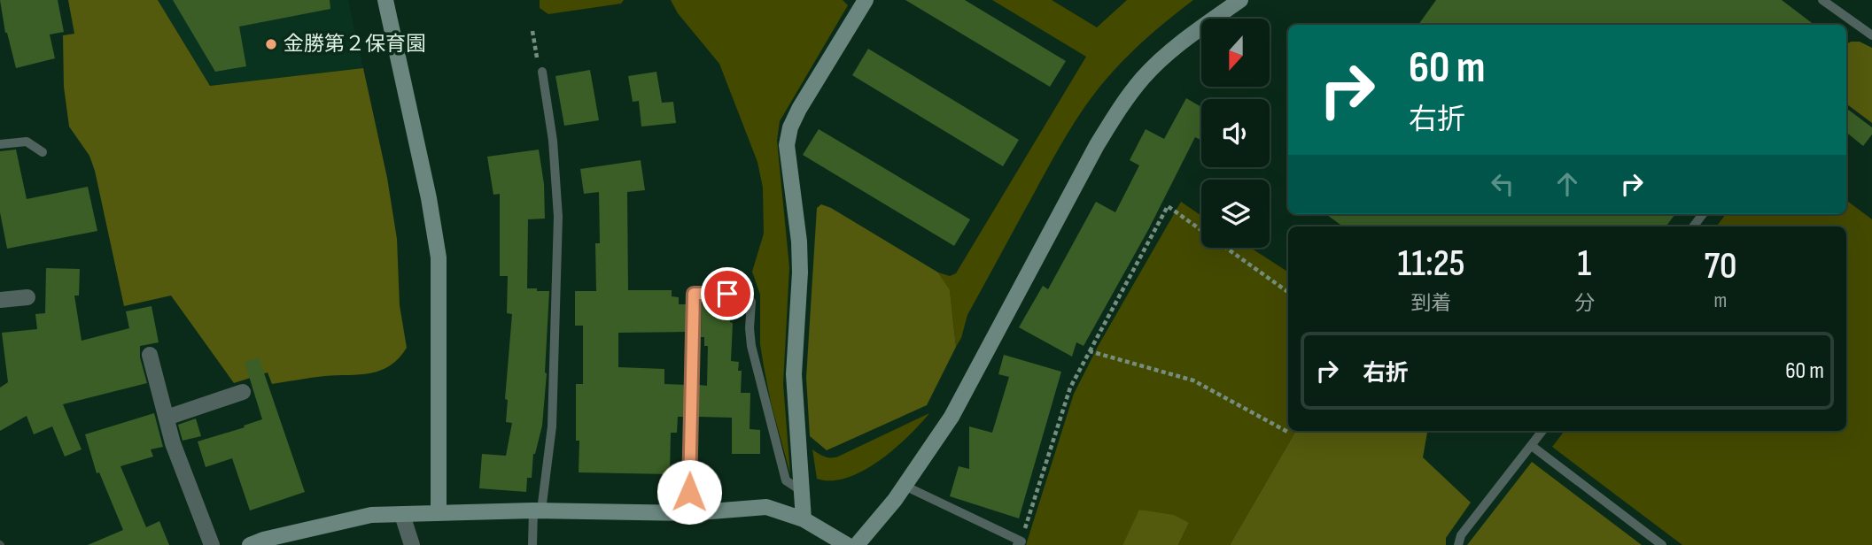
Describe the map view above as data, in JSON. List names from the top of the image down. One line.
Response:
{"places":["金勝第２保育園"],"north":"bottom","page":{"turn":["60 m","右折"],"eta":["11:25","到着","1","分","70","m"],"list":[{"name":"右折","value":"60 m"}]}}
